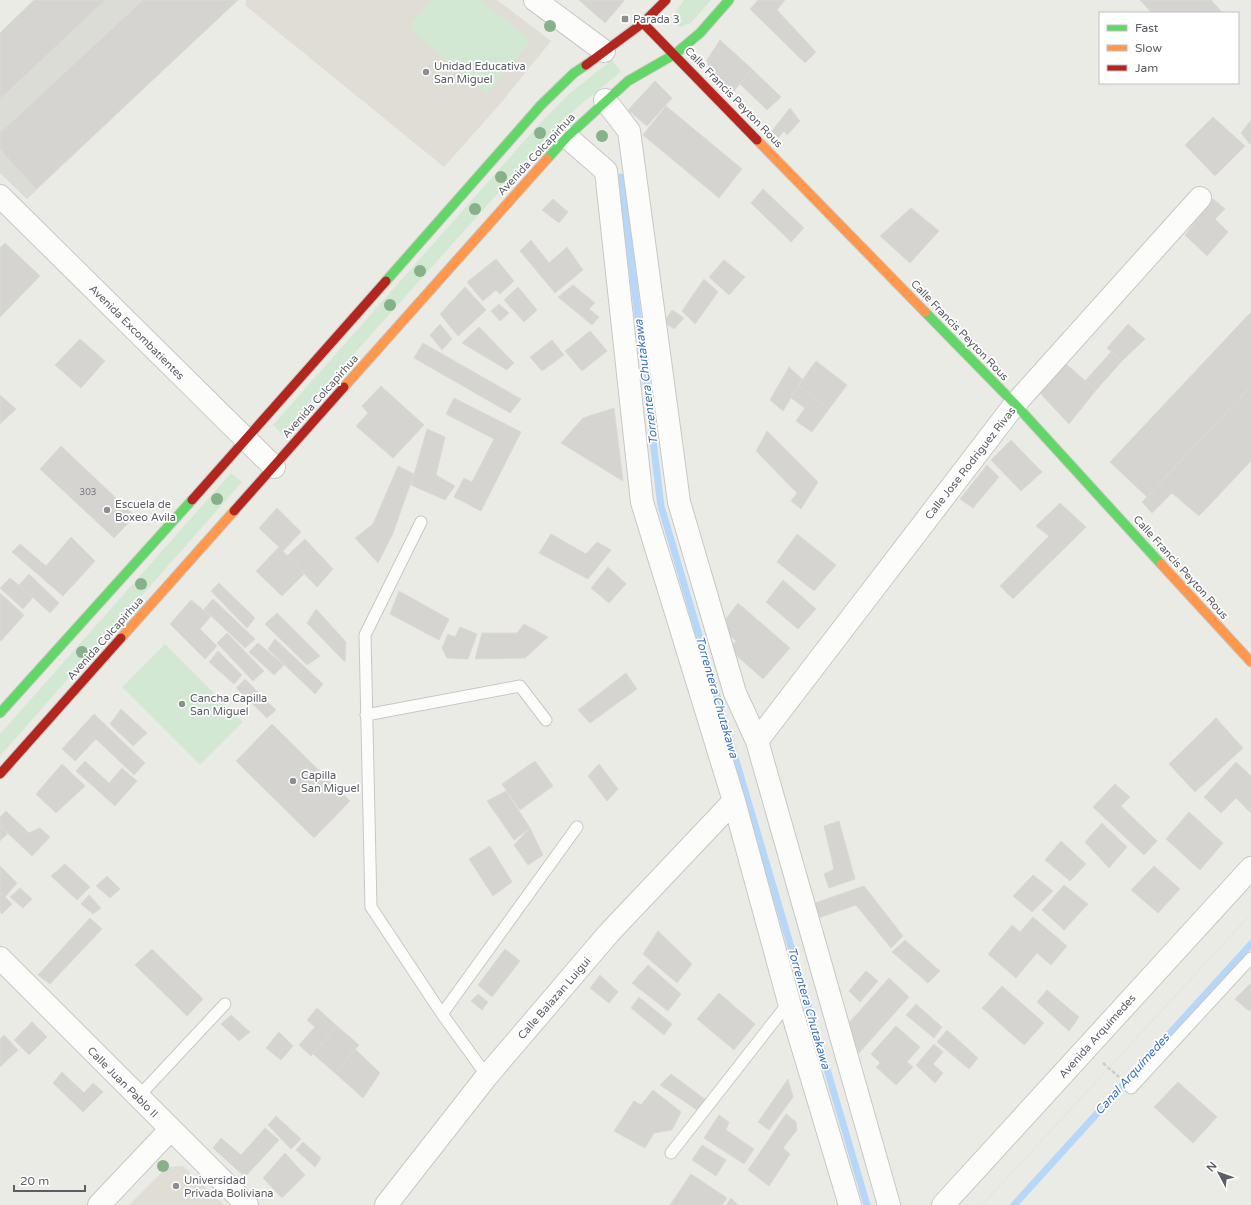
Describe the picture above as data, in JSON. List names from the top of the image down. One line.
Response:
{"streets":{"main road":["Calle Francis Peyton Rous","Avenida Colcapirhua"],"street":["Avenida Excombatientes","Calle Jose Rodriguez Rivas","Calle Balazan Luigui","Avenida Arquímedes","Calle Juan Pablo II"]},"crossings":[["Calle Francis Peyton Rous","Avenida Colcapirhua"],["Calle Francis Peyton Rous","Calle Jose Rodriguez Rivas"],["Avenida Colcapirhua","Avenida Excombatientes"]],"water":["Torrentera Chutakawa","Canal Arquímedes"],"places":{"transit":["Parada 3"],"other":["Unidad Educativa San Miguel","Escuela de Boxeo Avila","Cancha Capilla San Miguel","Capilla San Miguel","Universidad Privada Boliviana"]},"house_numbers":["303"],"legend":["Fast","Slow","Jam"],"scale_bar":"20 m","north":"top left"}
